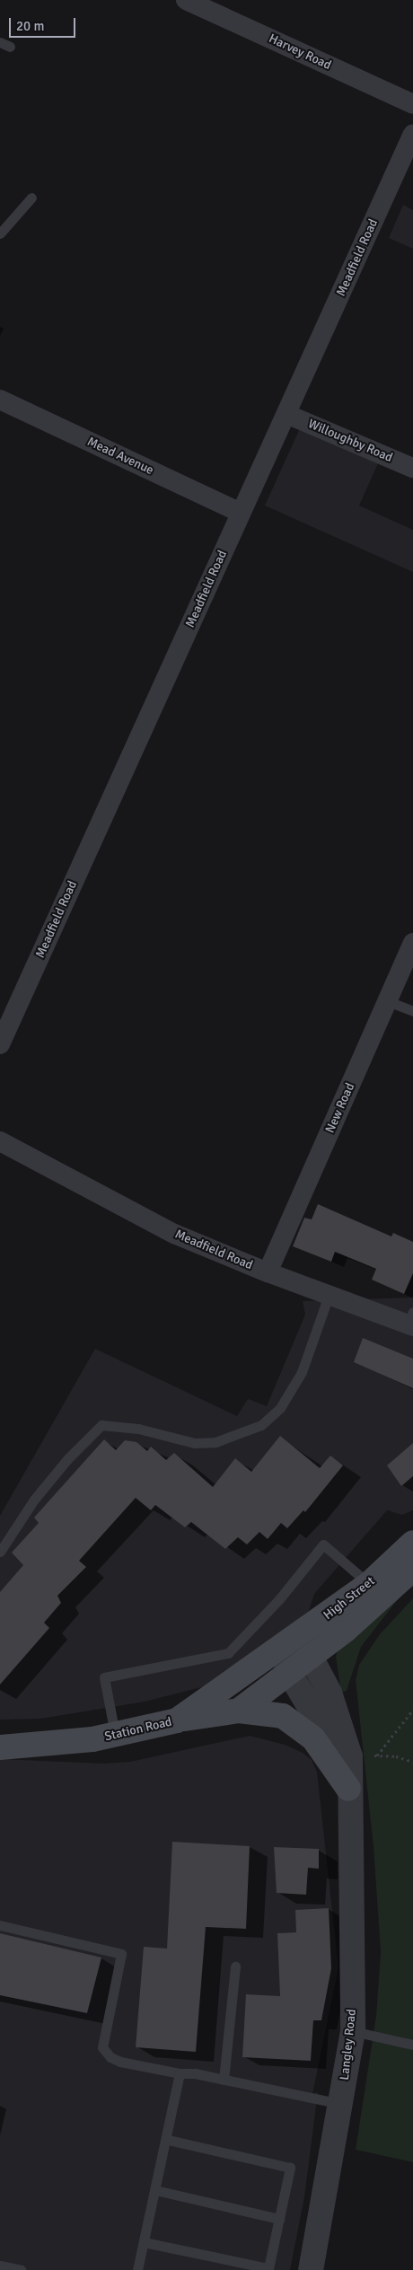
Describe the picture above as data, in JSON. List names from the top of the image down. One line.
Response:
{"streets":{"main road":["High Street","Station Road"],"street":["Harvey Road","Meadfield Road","Willoughby Road","Mead Avenue","New Road","Langley Road"]},"crossings":[["Meadfield Road","Willoughby Road"],["Meadfield Road","Mead Avenue"],["Meadfield Road","New Road"],["High Street","Station Road"],["High Street","Langley Road"],["Station Road","Langley Road"]],"scale_bar":"20 m"}
